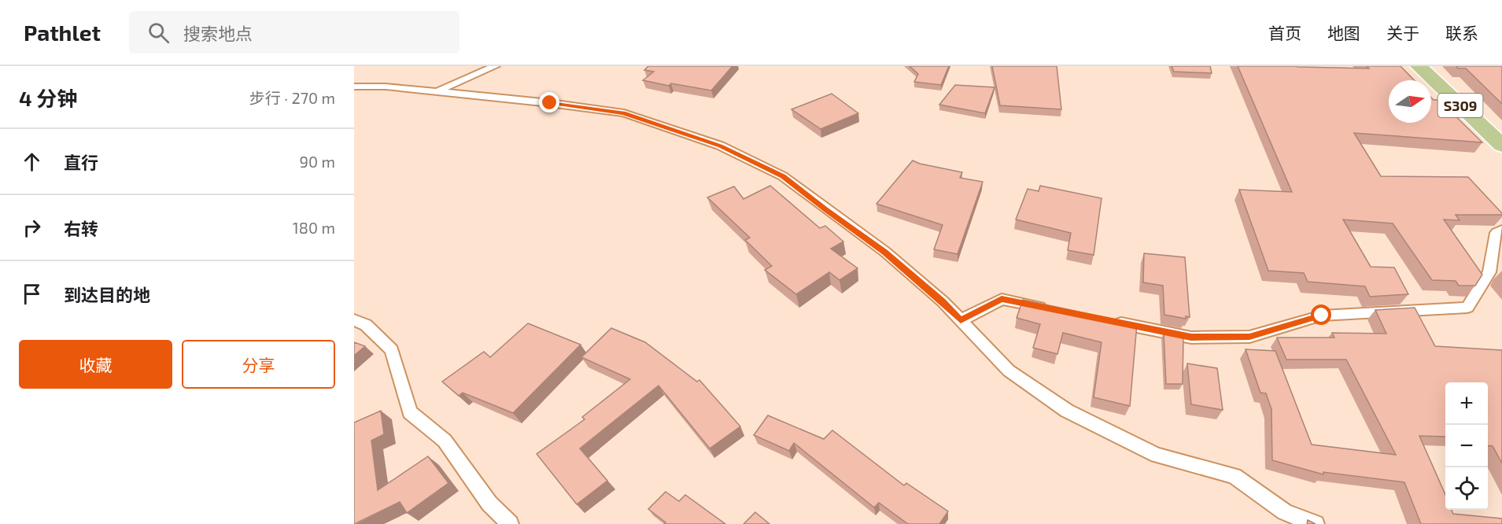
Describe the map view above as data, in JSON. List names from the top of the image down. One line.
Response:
{"streets":{"main road":["S309"]},"north":"right","page":{"header":"Pathlet","search":"搜索地点","nav":["首页","地图","关于","联系"],"heading":["4 分钟","步行 · 270 m"],"list":[["直行","90 m"],["右转","180 m"],"到达目的地"],"buttons":["收藏","分享"],"map_buttons":["+","−"]}}
